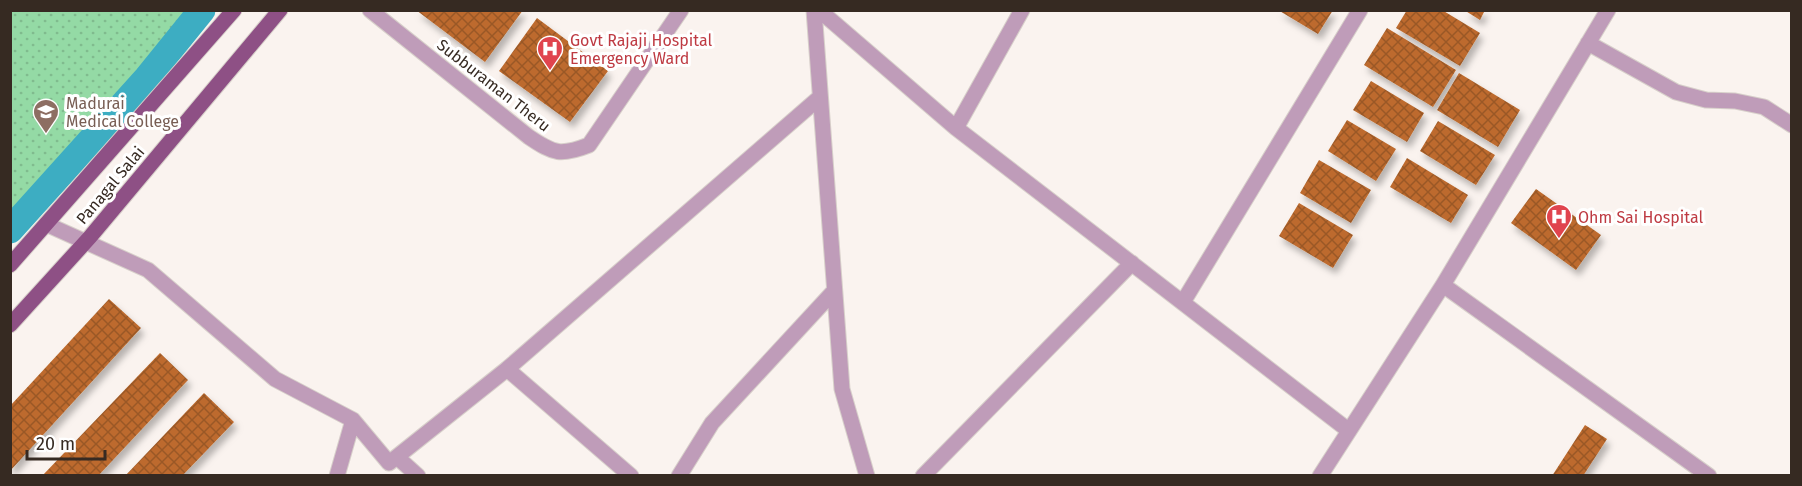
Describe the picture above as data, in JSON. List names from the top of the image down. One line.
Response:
{"streets":{"main road":["Panagal Salai"],"street":["Subburaman Theru"]},"places":{"hospital":["Govt Rajaji Hospital Emergency Ward","Ohm Sai Hospital"],"school or university":["Madurai Medical College"]},"scale_bar":"20 m"}
